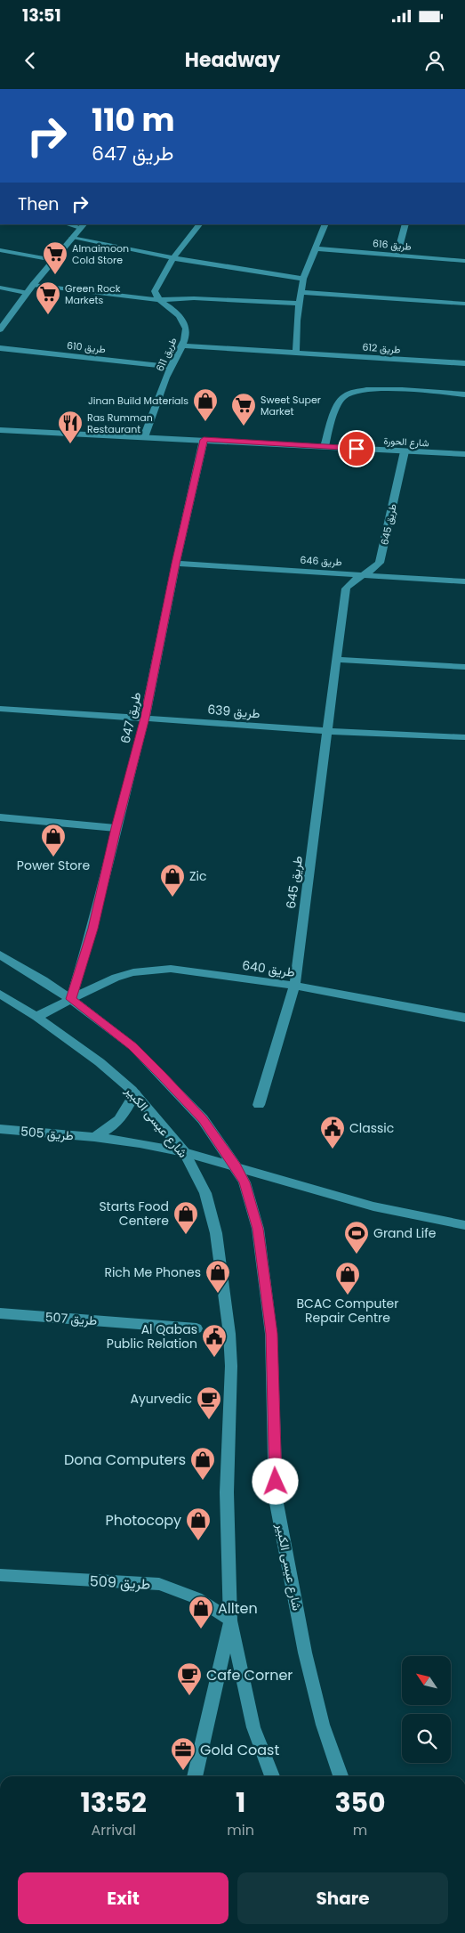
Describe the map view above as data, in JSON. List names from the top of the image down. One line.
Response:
{"streets":{"street":["طريق 616","طريق 610","طريق 612","طريق 611","شارع الحورة","طريق 645","طريق 646","طريق 639","طريق 647","طريق 640","شارع عيسى الكبير","طريق 505","طريق 507","طريق 509"]},"crossings":[["طريق 610","طريق 611"],["طريق 612","طريق 611"],["طريق 611","شارع الحورة"],["شارع الحورة","طريق 645"],["شارع الحورة","طريق 647"],["طريق 645","طريق 646"],["طريق 645","طريق 639"],["طريق 645","طريق 640"],["طريق 646","طريق 647"],["طريق 639","طريق 647"],["طريق 647","طريق 640"],["طريق 647","شارع عيسى الكبير"],["طريق 640","شارع عيسى الكبير"],["شارع عيسى الكبير","طريق 505"],["شارع عيسى الكبير","طريق 509"]],"places":{"supermarket":["Almaimoon Cold Store","Green Rock Markets","Sweet Super Market"],"shop":["Jinan Build Materials","Power Store","Zic","Starts Food Centere","Rich Me Phones","BCAC Computer Repair Centre","Dona Computers","Photocopy","Allten"],"restaurant":["Ras Rumman Restaurant"],"public building":["Classic","Al Qabas Public Relation"],"sports":["Grand Life"],"cafe":["Ayurvedic","Cafe Corner"],"office":["Gold Coast"]},"north":"top left","page":{"status":"13:51","header":"Headway","turn":["110 m","طريق 647"],"then":"Then","eta":["13:52","Arrival","1","min","350","m"],"buttons":["Exit","Share"]}}
